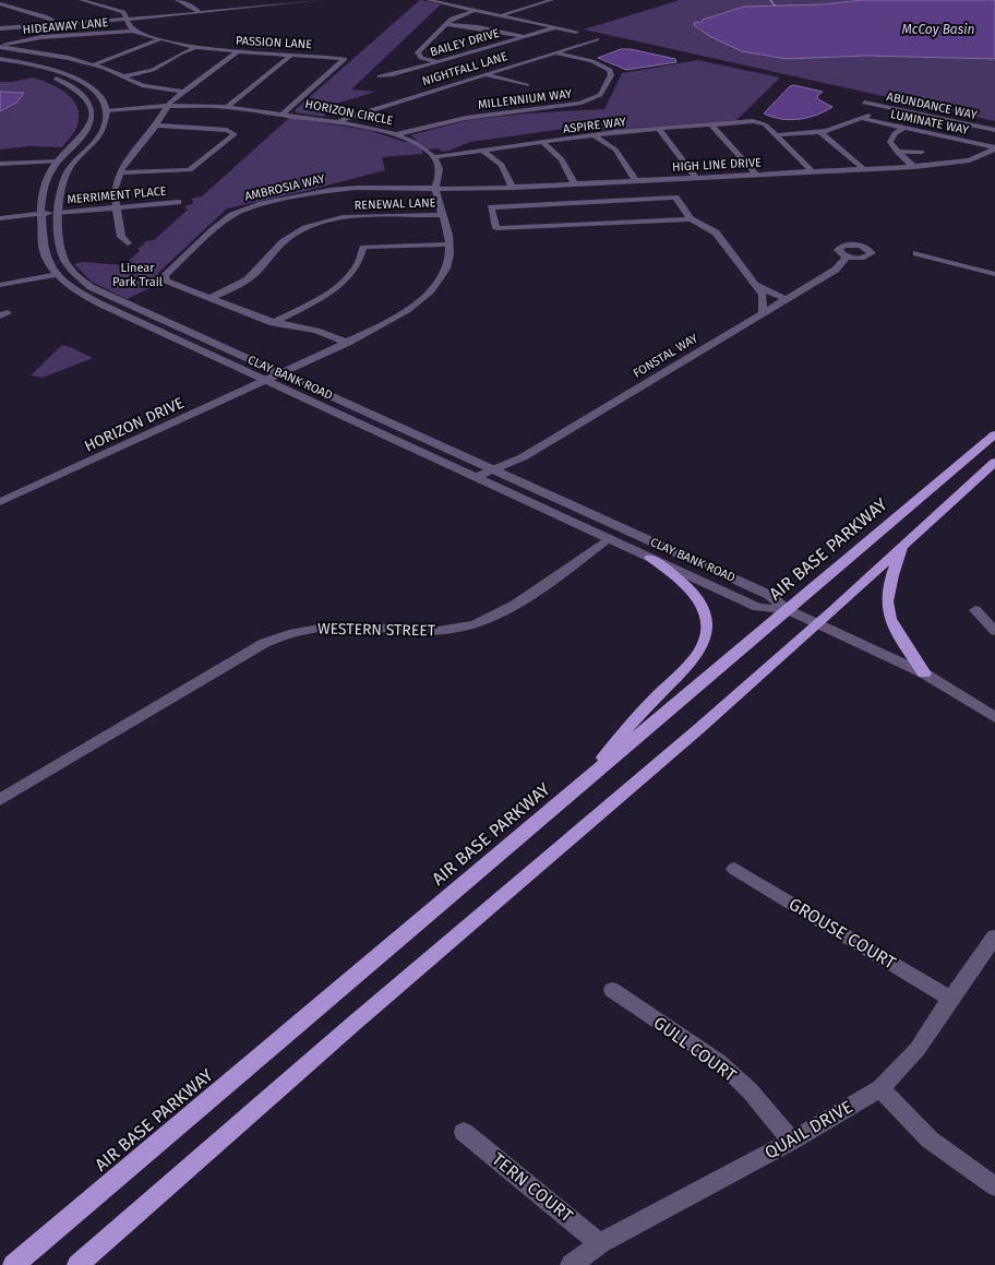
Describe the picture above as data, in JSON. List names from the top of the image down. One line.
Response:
{"streets":{"main road":["AIR BASE PARKWAY"],"street":["HIDEAWAY LANE","PASSION LANE","BAILEY DRIVE","NIGHTFALL LANE","MILLENNIUM WAY","ABUNDANCE WAY","HORIZON CIRCLE","LUMINATE WAY","ASPIRE WAY","HIGH LINE DRIVE","AMBROSIA WAY","MERRIMENT PLACE","RENEWAL LANE","FONSTAL WAY","CLAY BANK ROAD","HORIZON DRIVE","WESTERN STREET","GROUSE COURT","GULL COURT","QUAIL DRIVE","TERN COURT"]},"crossings":[["HIDEAWAY LANE","PASSION LANE"],["PASSION LANE","HORIZON CIRCLE"],["NIGHTFALL LANE","MILLENNIUM WAY"],["NIGHTFALL LANE","HORIZON CIRCLE"],["MILLENNIUM WAY","HORIZON CIRCLE"],["HORIZON CIRCLE","ASPIRE WAY"],["HORIZON CIRCLE","CLAY BANK ROAD"],["LUMINATE WAY","HIGH LINE DRIVE"],["HIGH LINE DRIVE","AMBROSIA WAY"],["AMBROSIA WAY","RENEWAL LANE"],["MERRIMENT PLACE","CLAY BANK ROAD"],["FONSTAL WAY","CLAY BANK ROAD"],["CLAY BANK ROAD","HORIZON DRIVE"],["CLAY BANK ROAD","AIR BASE PARKWAY"],["CLAY BANK ROAD","WESTERN STREET"],["GROUSE COURT","QUAIL DRIVE"],["GULL COURT","QUAIL DRIVE"],["QUAIL DRIVE","TERN COURT"]],"water":["McCoy Basin"],"parks":["Linear Park Trail"]}
